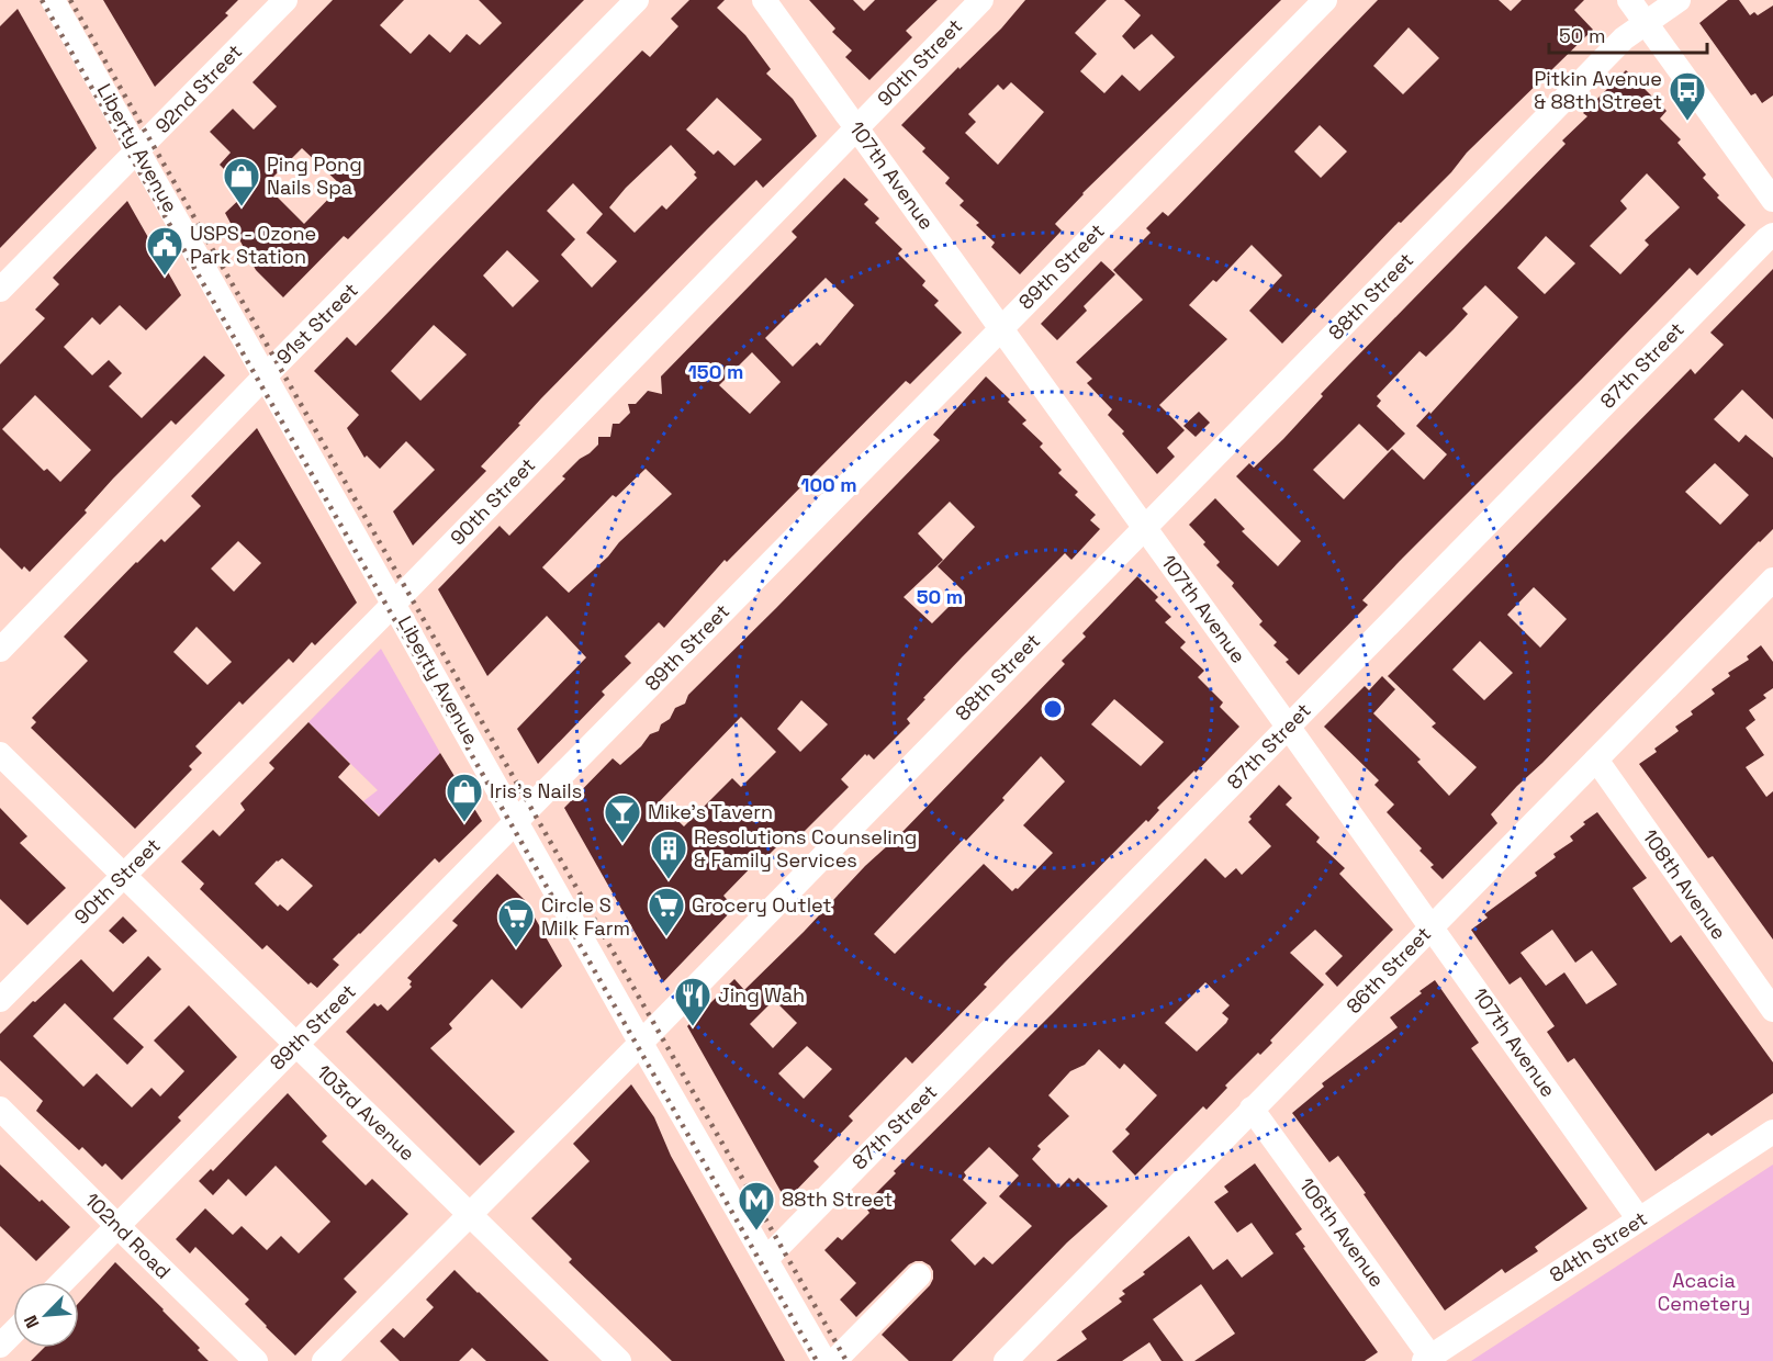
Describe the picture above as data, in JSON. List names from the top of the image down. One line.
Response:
{"streets":{"street":["90th Street","92nd Street","Liberty Avenue","107th Avenue","89th Street","88th Street","91st Street","87th Street","108th Avenue","86th Street","103rd Avenue","106th Avenue","102nd Road","84th Street"]},"crossings":[["90th Street","Liberty Avenue"],["90th Street","107th Avenue"],["90th Street","103rd Avenue"],["92nd Street","Liberty Avenue"],["Liberty Avenue","89th Street"],["Liberty Avenue","88th Street"],["Liberty Avenue","91st Street"],["Liberty Avenue","87th Street"],["107th Avenue","89th Street"],["107th Avenue","88th Street"],["107th Avenue","87th Street"],["107th Avenue","86th Street"],["107th Avenue","84th Street"],["89th Street","103rd Avenue"],["89th Street","102nd Road"],["88th Street","103rd Avenue"],["108th Avenue","86th Street"],["86th Street","106th Avenue"],["106th Avenue","84th Street"]],"parks":["Acacia Cemetery"],"places":{"bus stop":["Pitkin Avenue & 88th Street"],"shop":["Ping Pong Nails Spa","Iris's Nails"],"public building":["USPS - Ozone Park Station"],"bar":["Mike's Tavern"],"building":["Resolutions Counseling & Family Services"],"supermarket":["Grocery Outlet","Circle S Milk Farm"],"restaurant":["Jing Wah"],"metro station":["88th Street"]},"scale_bar":"50 m","north":"bottom left","rings":["150 m","100 m","50 m"]}
